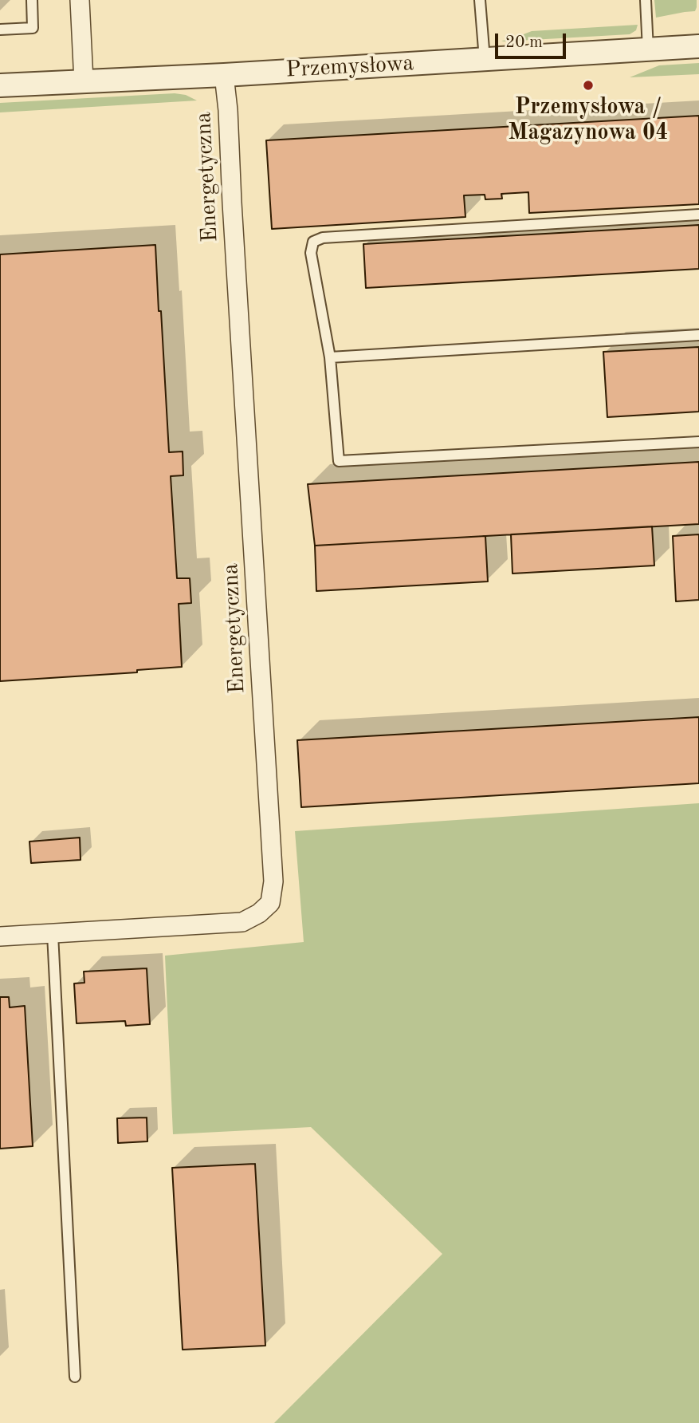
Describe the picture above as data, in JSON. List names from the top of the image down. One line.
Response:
{"streets":{"street":["Przemysłowa","Energetyczna"]},"crossings":[["Przemysłowa","Energetyczna"]],"places":["Przemysłowa / Magazynowa 04"],"scale_bar":"20 m"}
